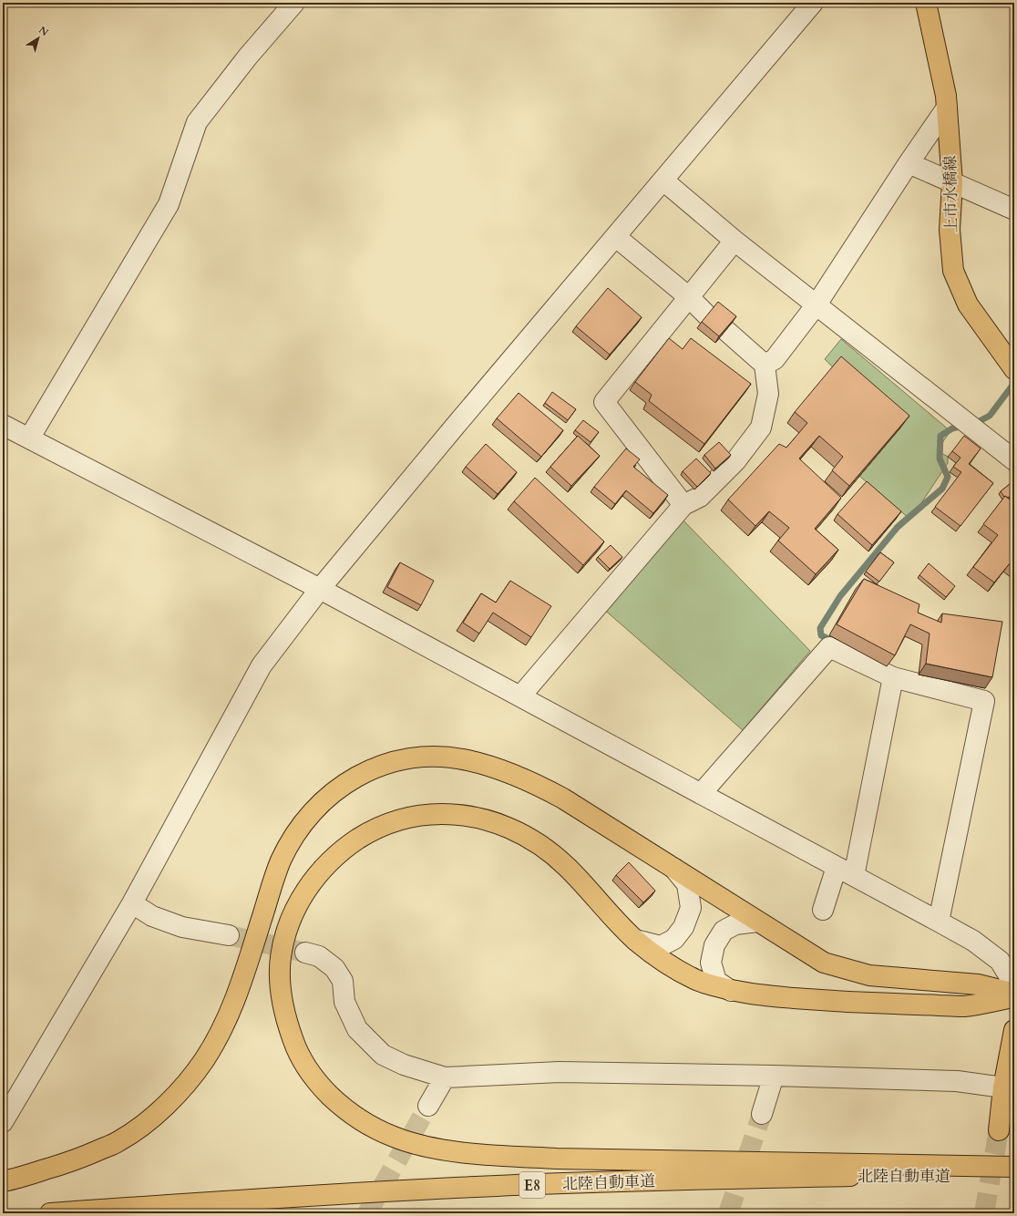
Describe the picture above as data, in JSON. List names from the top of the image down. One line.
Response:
{"streets":{"main road":["上市水橋線","北陸自動車道","E8"]},"north":"top right"}
